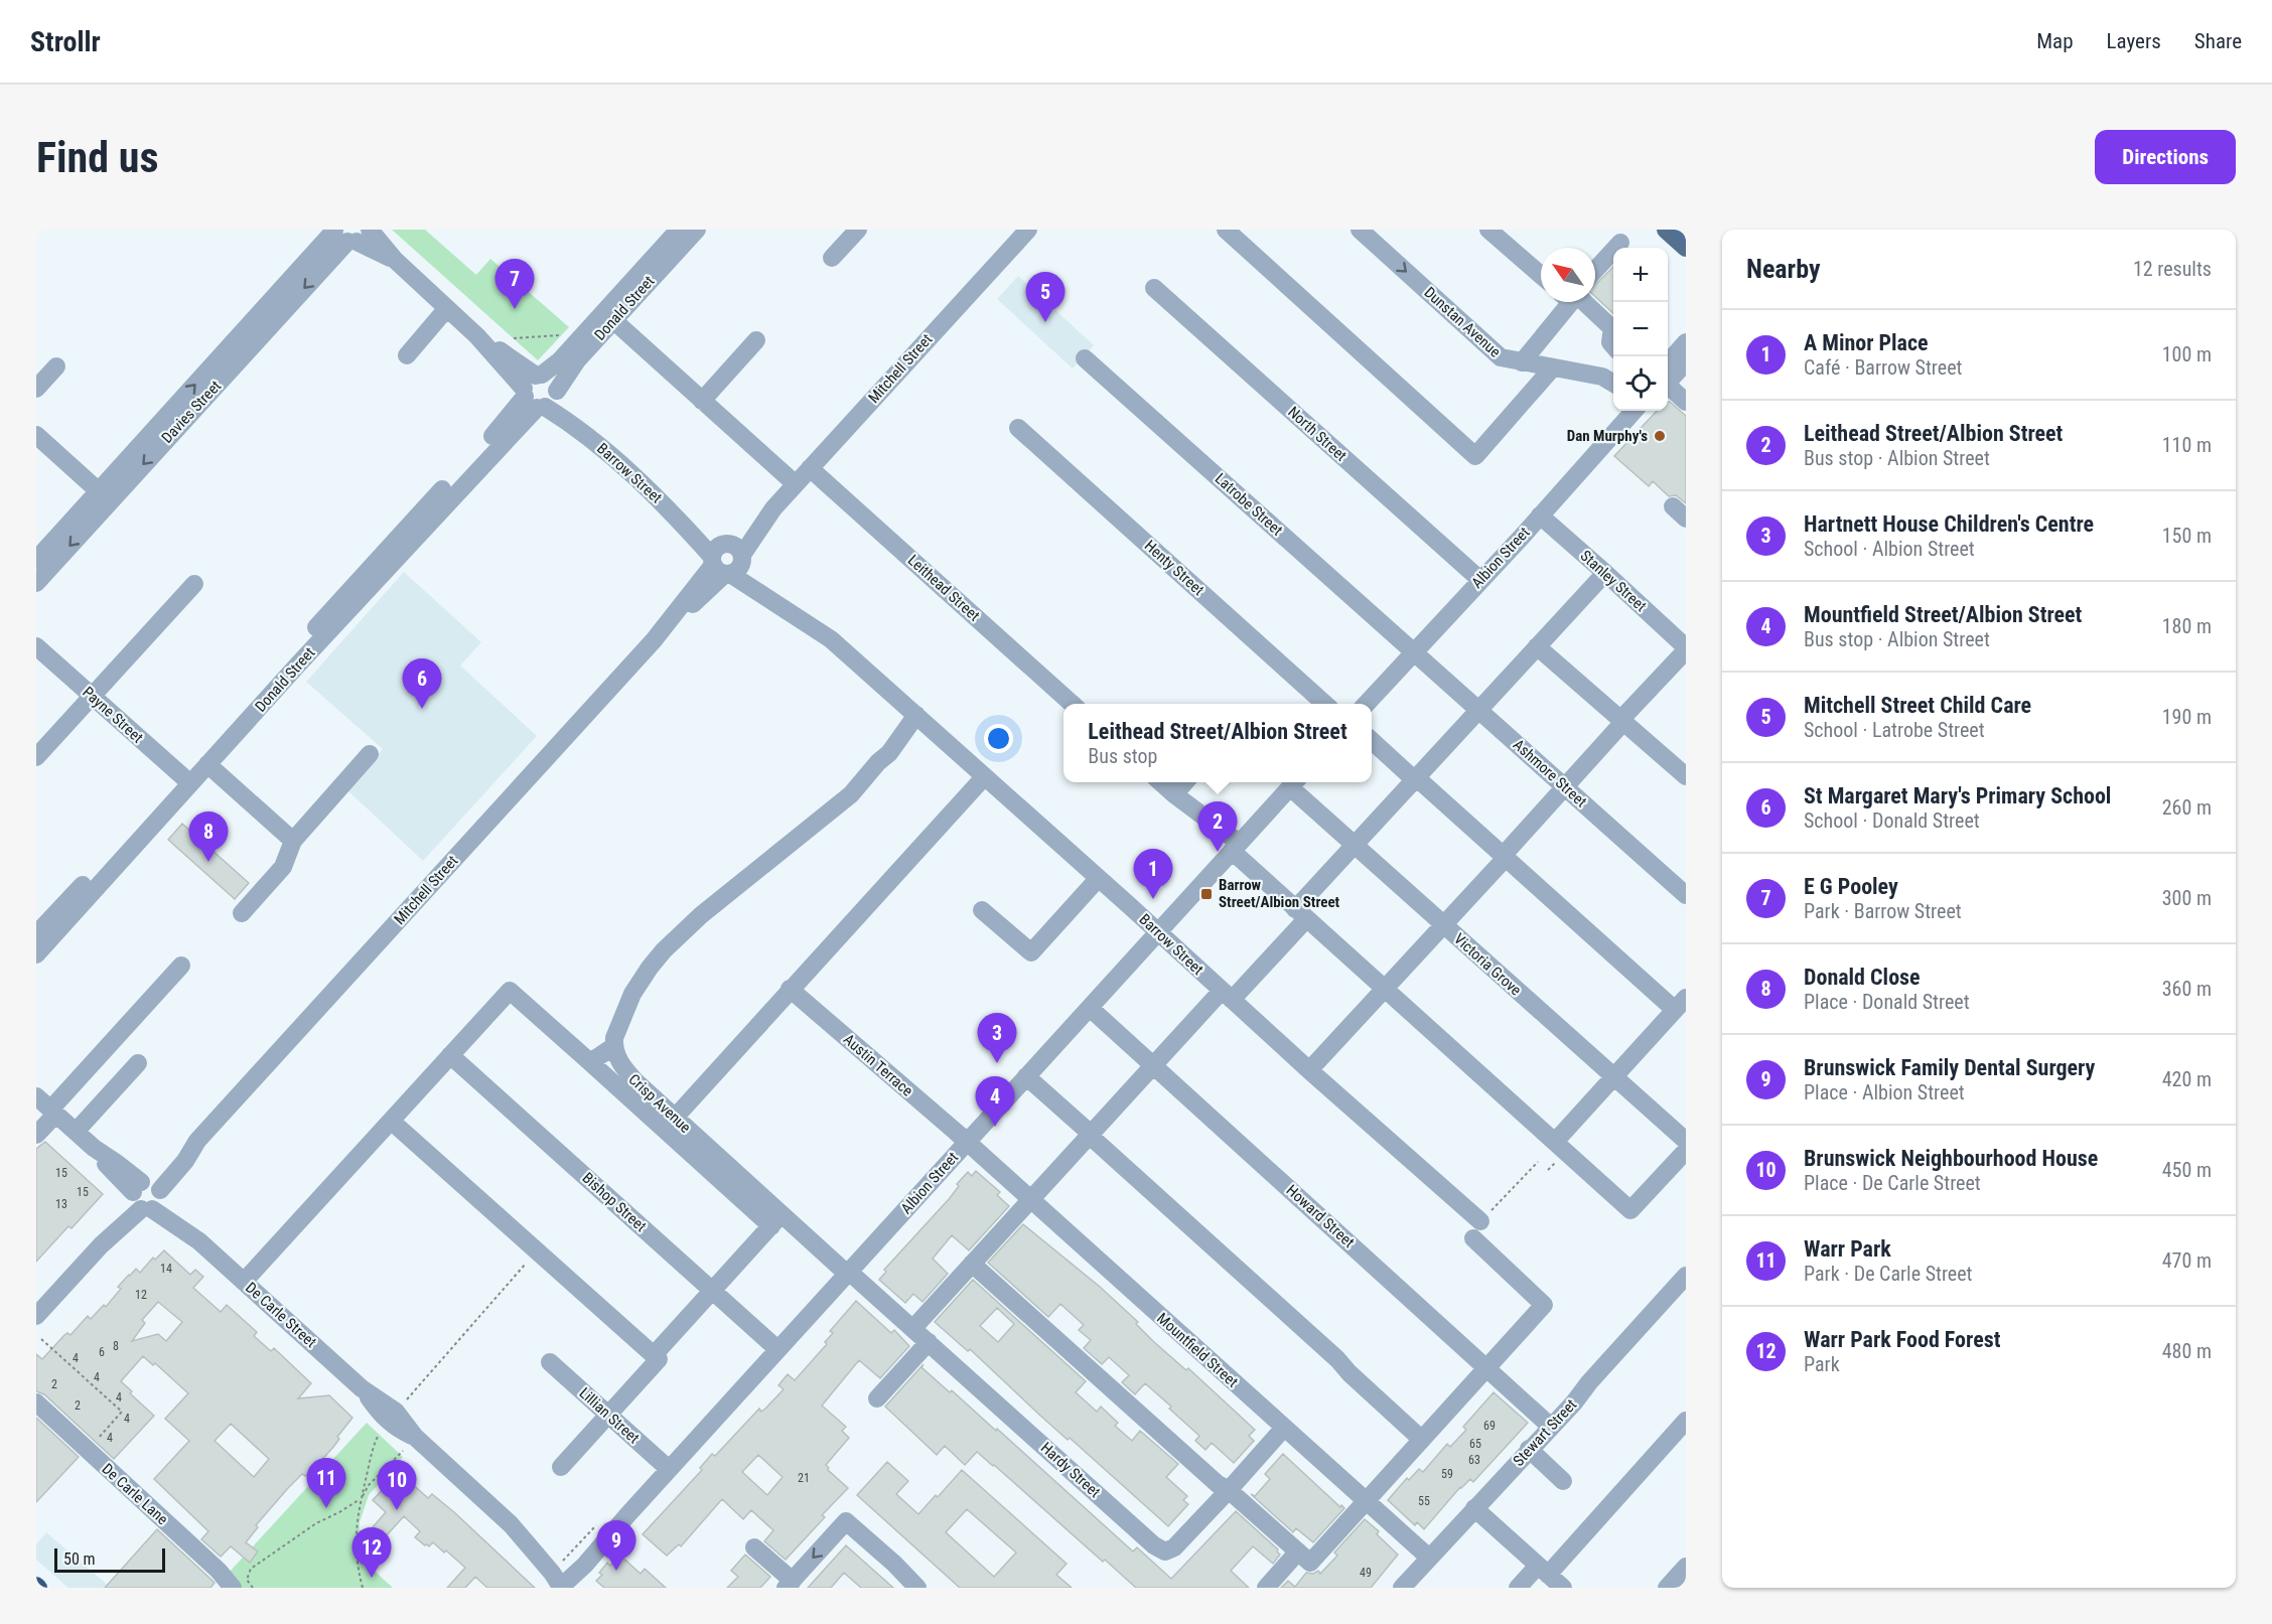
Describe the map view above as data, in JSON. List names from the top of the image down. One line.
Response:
{"streets":{"street":["Donald Street","Dunstan Avenue","Mitchell Street","Davies Street","North Street","Barrow Street","Latrobe Street","Albion Street","Henty Street","Stanley Street","Leithead Street","Payne Street","Ashmore Street","Victoria Grove","Austin Terrace","Crisp Avenue","Bishop Street","Howard Street","De Carle Street","Mountfield Street","Lillian Street","Stewart Street","Hardy Street","De Carle Lane"]},"crossings":[["Donald Street","Barrow Street"],["Donald Street","Payne Street"],["Mitchell Street","Barrow Street"],["Mitchell Street","Leithead Street"],["Mitchell Street","De Carle Street"],["Davies Street","Barrow Street"],["North Street","Albion Street"],["Barrow Street","Albion Street"],["Barrow Street","Howard Street"],["Latrobe Street","Albion Street"],["Latrobe Street","Ashmore Street"],["Albion Street","Stanley Street"],["Albion Street","Ashmore Street"],["Albion Street","Victoria Grove"],["Albion Street","Austin Terrace"],["Albion Street","Crisp Avenue"],["Albion Street","Bishop Street"],["Albion Street","Howard Street"],["Albion Street","De Carle Street"],["Albion Street","Mountfield Street"],["Albion Street","Lillian Street"],["Albion Street","Hardy Street"],["Austin Terrace","Mountfield Street"],["Crisp Avenue","Hardy Street"],["Howard Street","Stewart Street"],["Mountfield Street","Stewart Street"],["Mountfield Street","Hardy Street"]],"places":{"other":["Dan Murphy's"],"transit":["Barrow Street/Albion Street"]},"house_numbers":["15","15","13","14","12","8","6","4","4","2","4","2","4","69","4","65","63","59","21","55","49"],"scale_bar":"50 m","north":"top left","page":{"header":"Strollr","nav":["Map","Layers","Share"],"buttons":"Directions","title":"Find us","heading":["Nearby","12 results"],"map_buttons":["+","−"],"pins":["7","5","6","2","8","1","3","4","11","10","9","12"],"list":[{"mark":"1","name":"A Minor Place","note":"Café · Barrow Street","value":"100 m"},{"mark":"2","name":"Leithead Street/Albion Street","note":"Bus stop · Albion Street","value":"110 m"},{"mark":"3","name":"Hartnett House Children's Centre","note":"School · Albion Street","value":"150 m"},{"mark":"4","name":"Mountfield Street/Albion Street","note":"Bus stop · Albion Street","value":"180 m"},{"mark":"5","name":"Mitchell Street Child Care","note":"School · Latrobe Street","value":"190 m"},{"mark":"6","name":"St Margaret Mary's Primary School","note":"School · Donald Street","value":"260 m"},{"mark":"7","name":"E G Pooley","note":"Park · Barrow Street","value":"300 m"},{"mark":"8","name":"Donald Close","note":"Place · Donald Street","value":"360 m"},{"mark":"9","name":"Brunswick Family Dental Surgery","note":"Place · Albion Street","value":"420 m"},{"mark":"10","name":"Brunswick Neighbourhood House","note":"Place · De Carle Street","value":"450 m"},{"mark":"11","name":"Warr Park","note":"Park · De Carle Street","value":"470 m"},{"mark":"12","name":"Warr Park Food Forest","note":"Park","value":"480 m"}],"popup":["Leithead Street/Albion Street","Bus stop"],"scale":"50 m"}}
